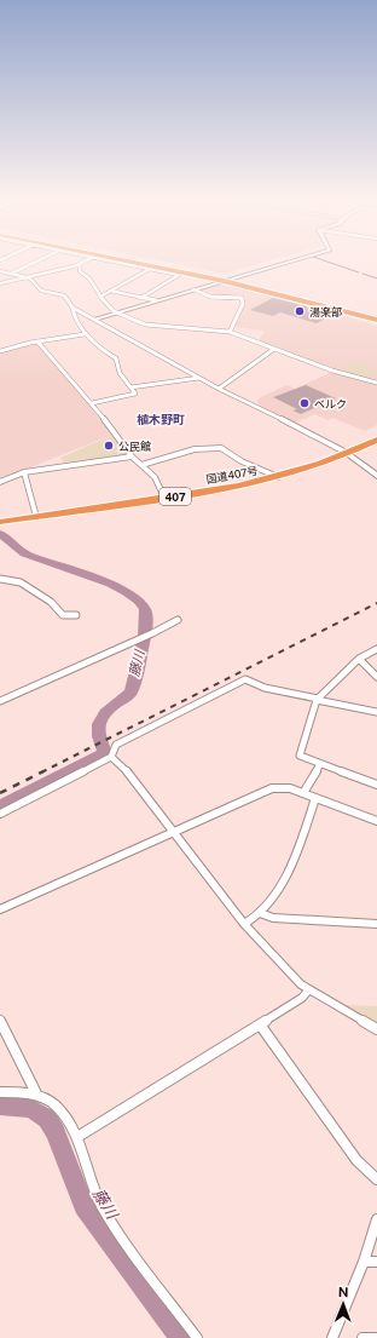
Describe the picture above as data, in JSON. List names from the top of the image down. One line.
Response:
{"streets":{"highway":["国道407号","407"]},"districts":["植木野町"],"water":["藤川"],"places":["湯楽部","ベルク","公民館"],"north":"top"}
